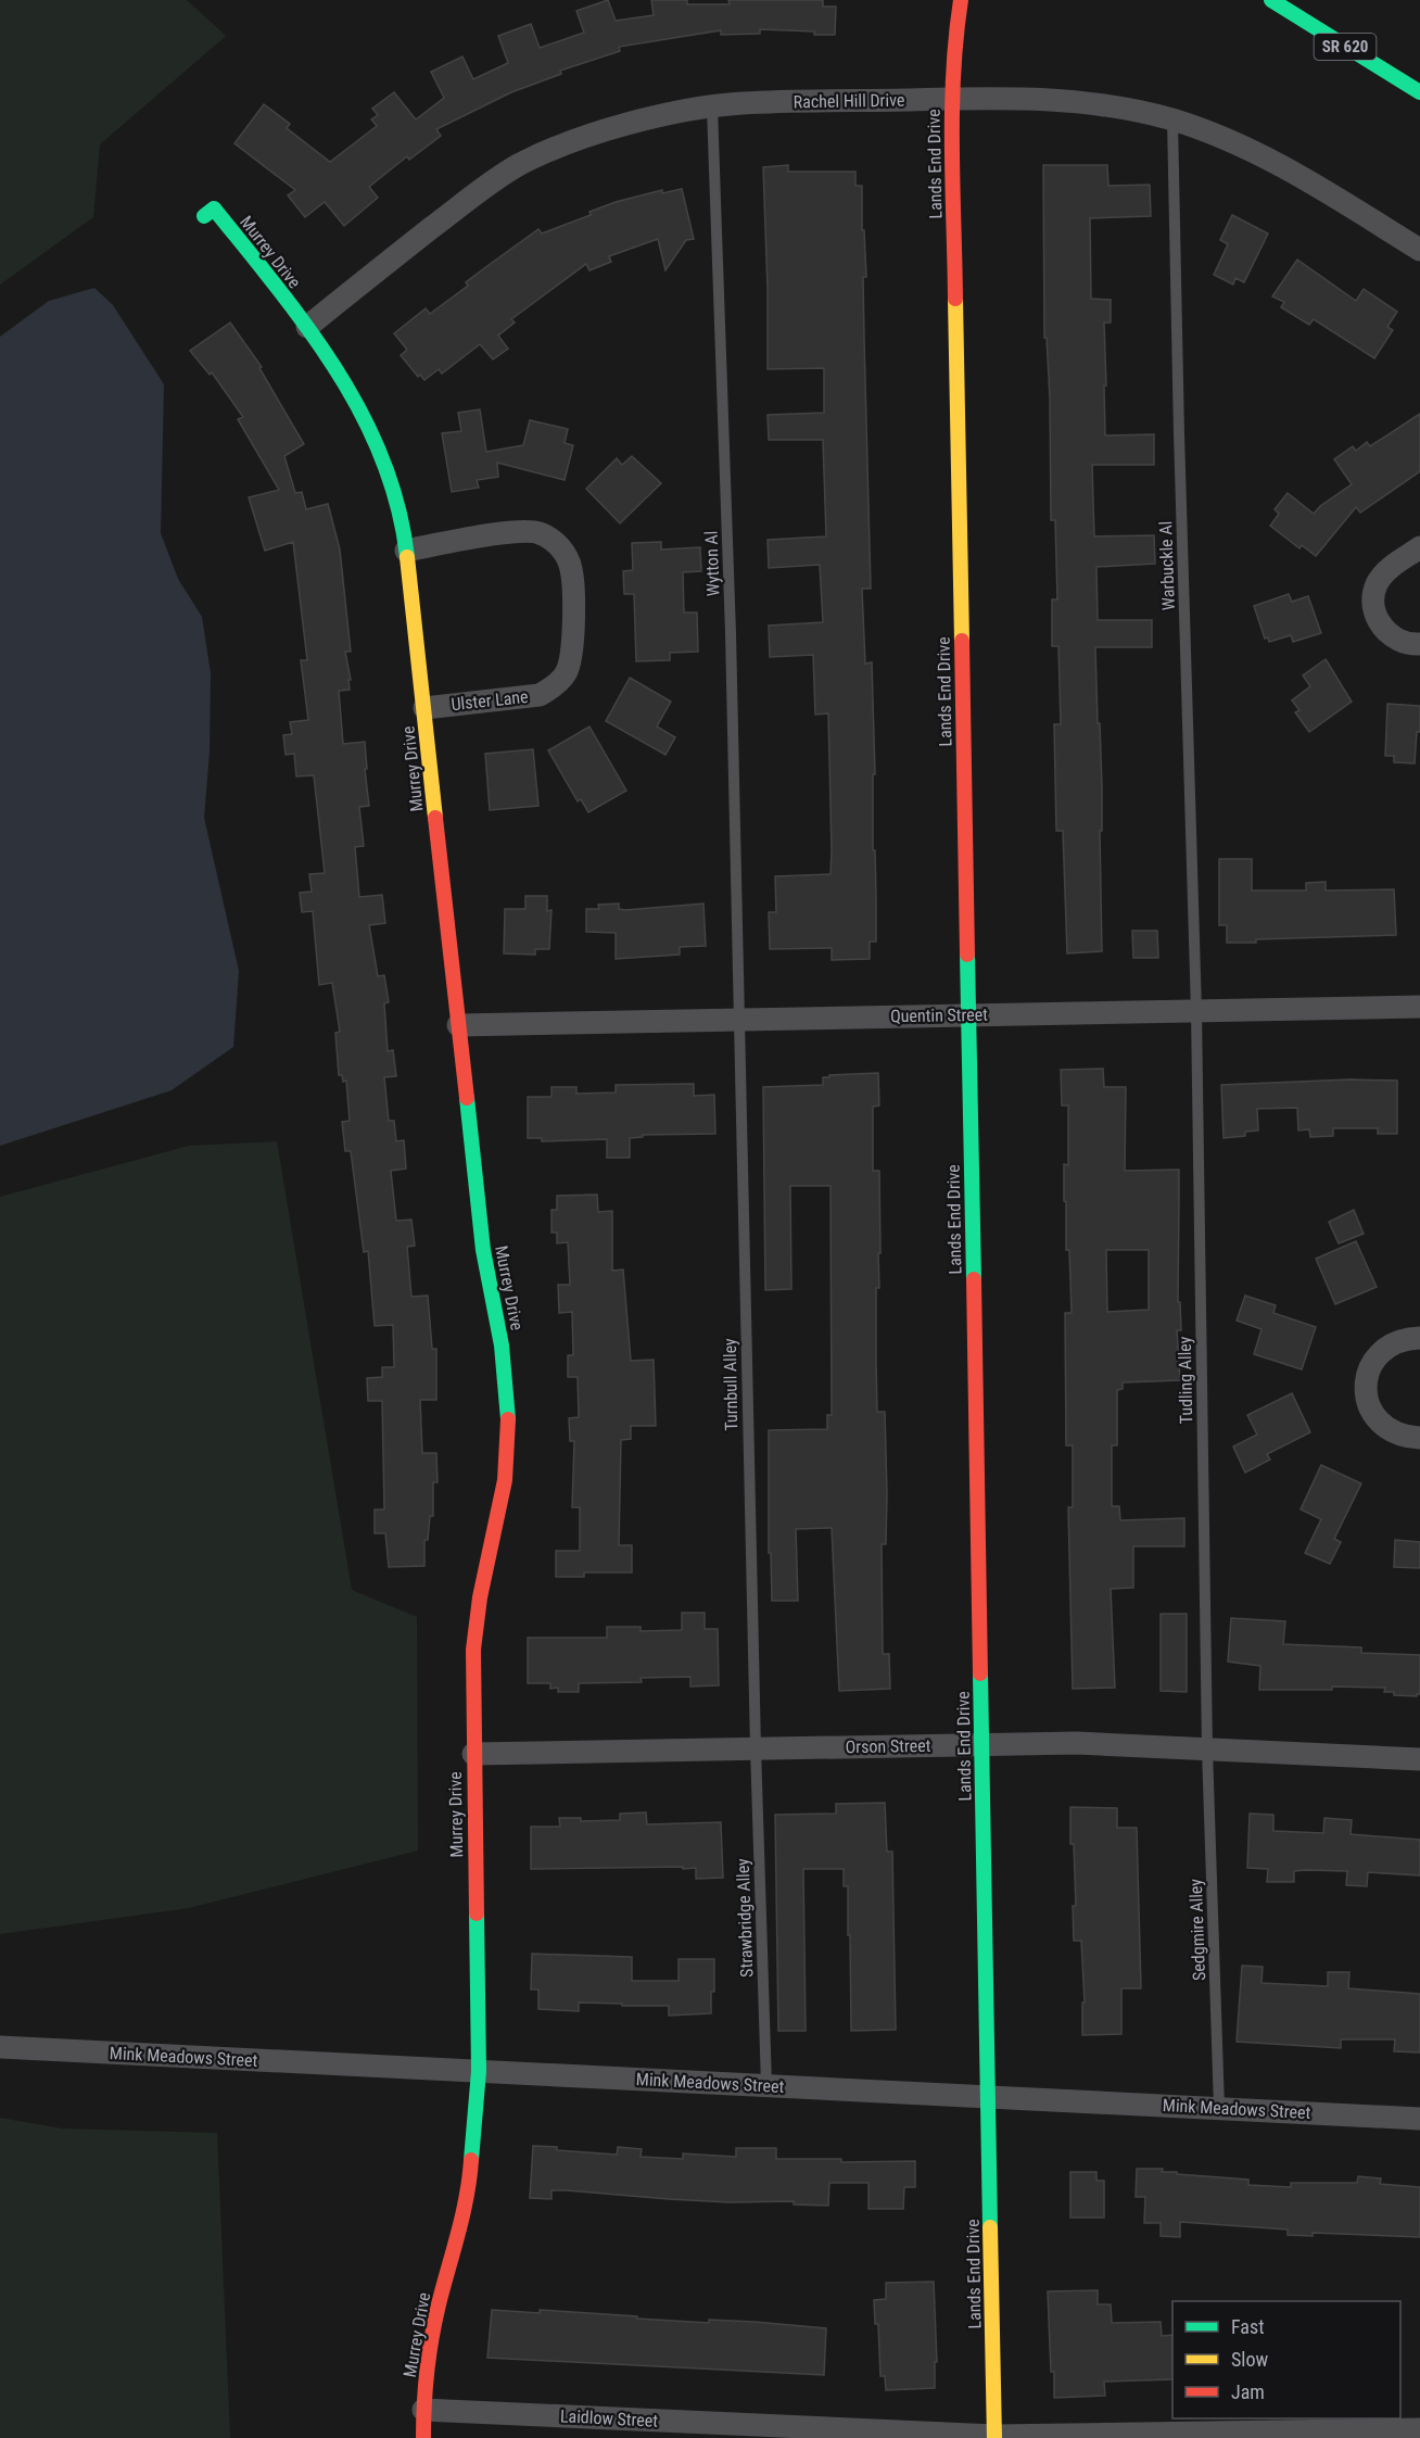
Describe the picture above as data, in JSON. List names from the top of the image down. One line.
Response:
{"streets":{"street":["SR 620","Rachel Hill Drive","Lands End Drive","Murrey Drive","Ulster Lane","Quentin Street","Orson Street","Mink Meadows Street","Laidlow Street"],"lane":["Wytton Al","Warbuckle Al","Tudling Alley","Turnbull Alley","Strawbridge Alley","Sedgmire Alley"]},"crossings":[["Rachel Hill Drive","Lands End Drive"],["Rachel Hill Drive","Murrey Drive"],["Rachel Hill Drive","Wytton Al"],["Rachel Hill Drive","Warbuckle Al"],["Lands End Drive","Quentin Street"],["Lands End Drive","Orson Street"],["Lands End Drive","Mink Meadows Street"],["Lands End Drive","Laidlow Street"],["Murrey Drive","Ulster Lane"],["Murrey Drive","Quentin Street"],["Murrey Drive","Orson Street"],["Murrey Drive","Mink Meadows Street"],["Murrey Drive","Laidlow Street"],["Wytton Al","Quentin Street"],["Wytton Al","Turnbull Alley"],["Warbuckle Al","Quentin Street"],["Warbuckle Al","Tudling Alley"],["Quentin Street","Tudling Alley"],["Quentin Street","Turnbull Alley"],["Tudling Alley","Orson Street"],["Tudling Alley","Sedgmire Alley"],["Turnbull Alley","Orson Street"],["Turnbull Alley","Strawbridge Alley"],["Orson Street","Strawbridge Alley"],["Orson Street","Sedgmire Alley"],["Strawbridge Alley","Mink Meadows Street"],["Sedgmire Alley","Mink Meadows Street"]],"legend":["Fast","Slow","Jam"]}
